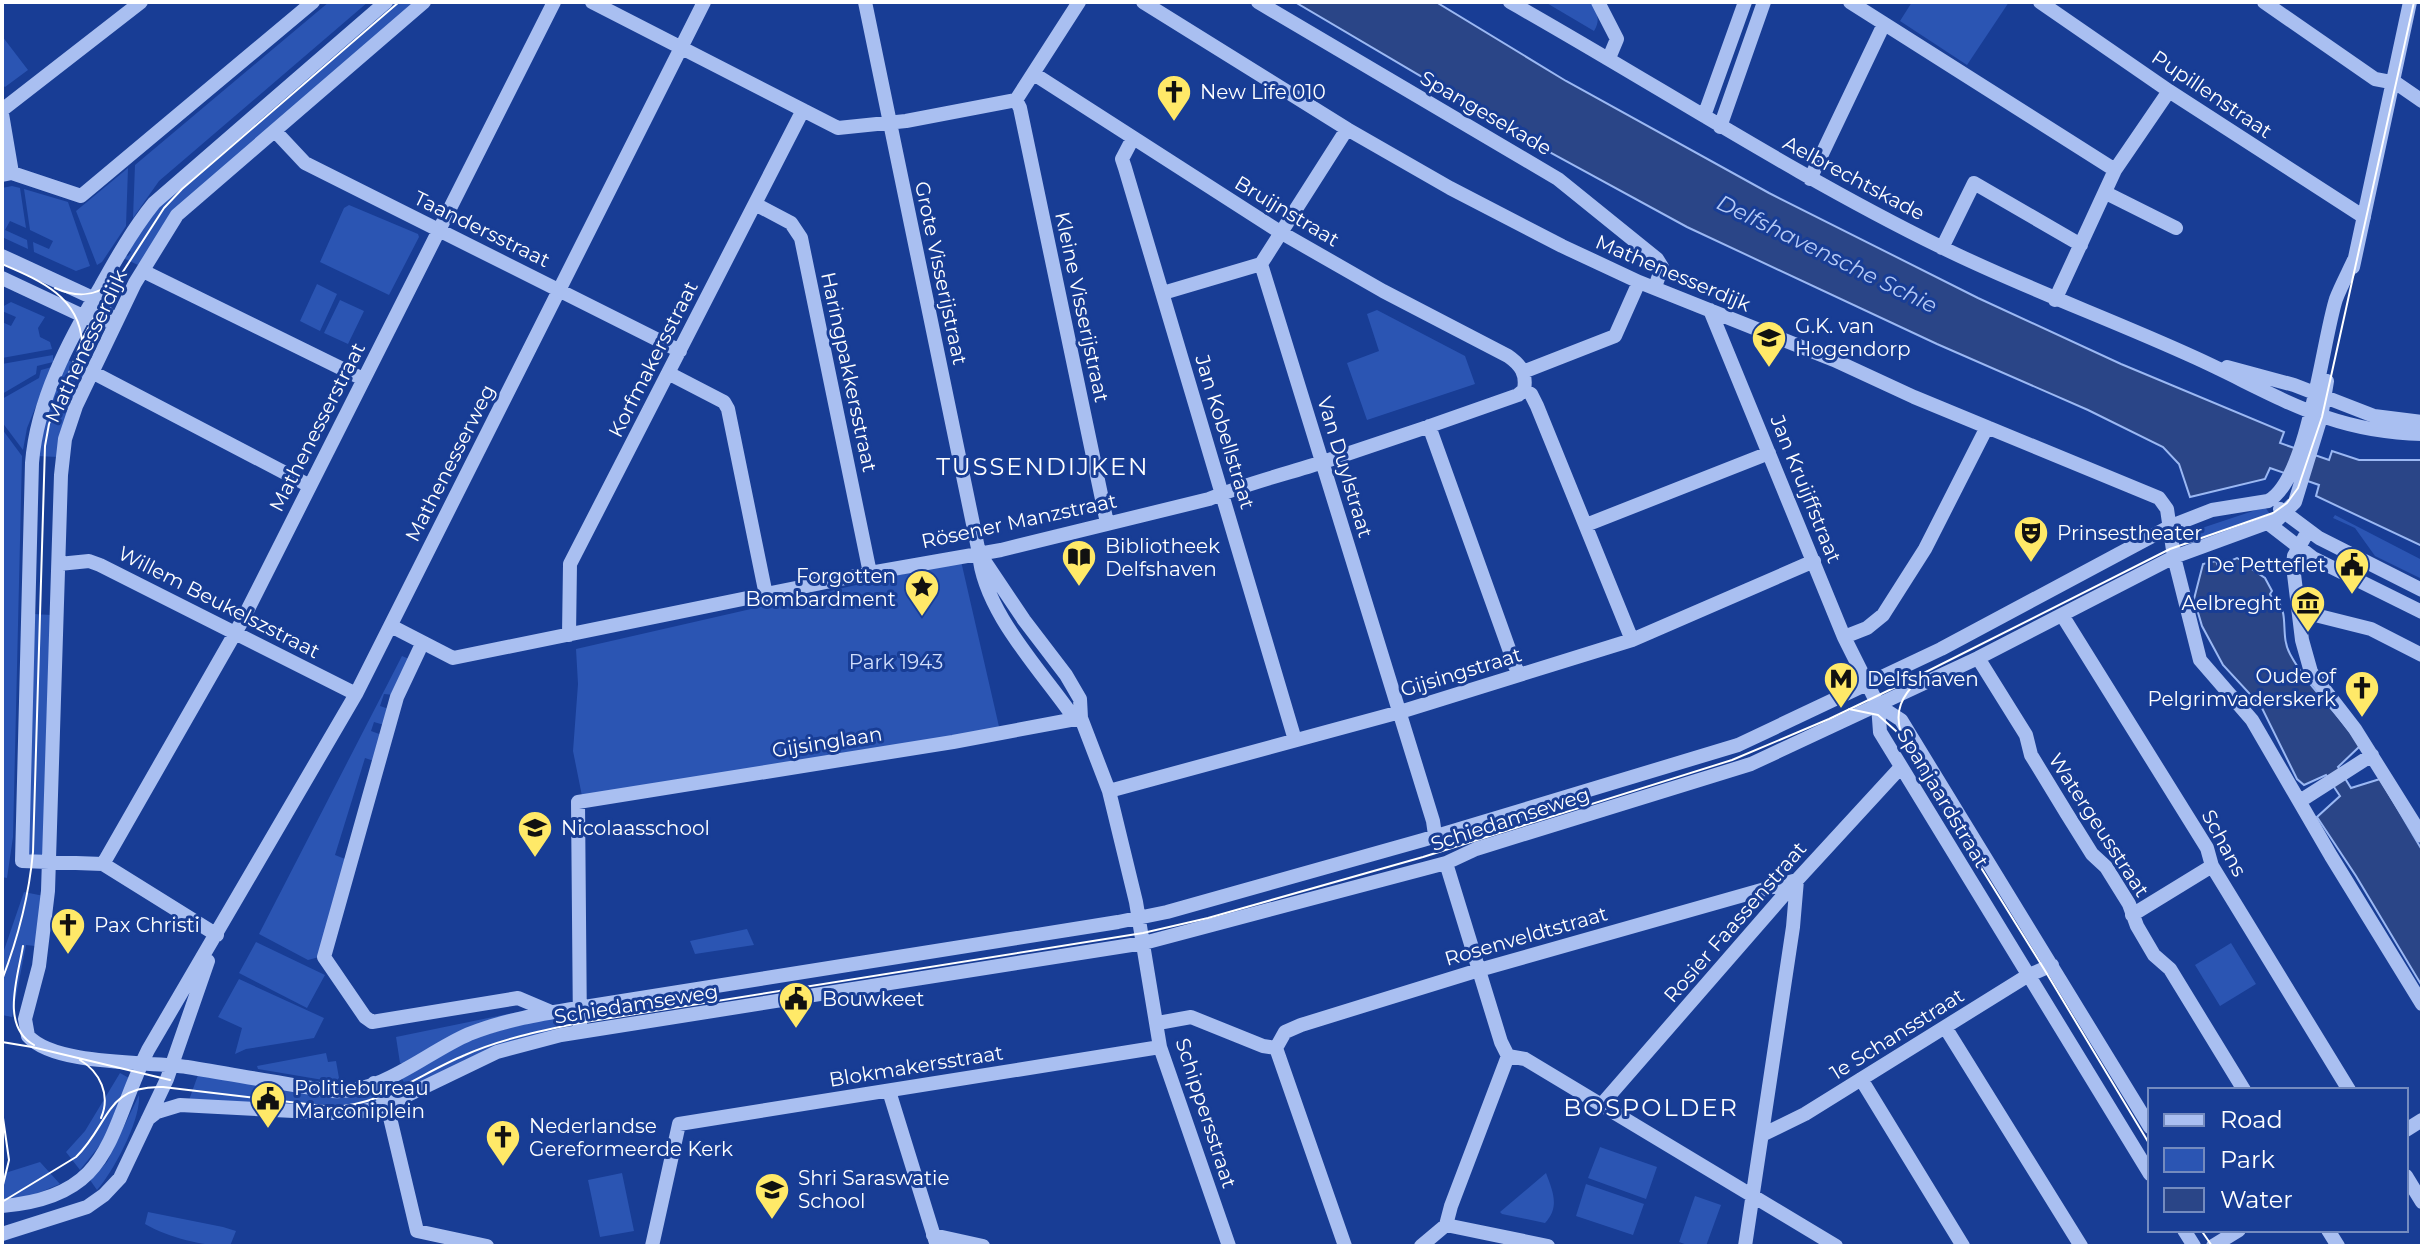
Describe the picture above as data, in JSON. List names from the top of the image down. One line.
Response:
{"streets":{"street":["Pupillenstraat","Spangesekade","Aelbrechtskade","Bruijnstraat","Taandersstraat","Grote Visserijstraat","Mathenesserdijk","Kleine Visserijstraat","Korfmakersstraat","Haringpakkersstraat","Mathenesserstraat","Jan Kobellstraat","Mathenesserweg","Van Duylstraat","Jan Kruijffstraat","Rösener Manzstraat","Willem Beukelszstraat","Gijsingstraat","Gijsinglaan","Spanjaardstraat","Schiedamseweg","Watergeusstraat","Schans","Rosier Faassenstraat","Rosenveldtstraat","1e Schansstraat","Blokmakersstraat","Schippersstraat"]},"crossings":[["Spangesekade","Mathenesserdijk"],["Bruijnstraat","Jan Kobellstraat"],["Taandersstraat","Mathenesserdijk"],["Taandersstraat","Korfmakersstraat"],["Taandersstraat","Mathenesserstraat"],["Taandersstraat","Mathenesserweg"],["Grote Visserijstraat","Rösener Manzstraat"],["Grote Visserijstraat","Gijsingstraat"],["Grote Visserijstraat","Gijsinglaan"],["Grote Visserijstraat","Schiedamseweg"],["Mathenesserdijk","Jan Kruijffstraat"],["Mathenesserdijk","Willem Beukelszstraat"],["Mathenesserdijk","Schiedamseweg"],["Kleine Visserijstraat","Rösener Manzstraat"],["Korfmakersstraat","Haringpakkersstraat"],["Korfmakersstraat","Rösener Manzstraat"],["Haringpakkersstraat","Rösener Manzstraat"],["Mathenesserstraat","Willem Beukelszstraat"],["Jan Kobellstraat","Rösener Manzstraat"],["Jan Kobellstraat","Gijsingstraat"],["Mathenesserweg","Rösener Manzstraat"],["Mathenesserweg","Willem Beukelszstraat"],["Mathenesserweg","Schiedamseweg"],["Van Duylstraat","Rösener Manzstraat"],["Van Duylstraat","Gijsingstraat"],["Van Duylstraat","Schiedamseweg"],["Jan Kruijffstraat","Gijsingstraat"],["Jan Kruijffstraat","Schiedamseweg"],["Rösener Manzstraat","Schiedamseweg"],["Gijsinglaan","Schiedamseweg"],["Spanjaardstraat","Schiedamseweg"],["Spanjaardstraat","Rosier Faassenstraat"],["Spanjaardstraat","1e Schansstraat"],["Schiedamseweg","Watergeusstraat"],["Schiedamseweg","Schans"],["Schiedamseweg","Schippersstraat"],["Rosier Faassenstraat","Rosenveldtstraat"],["Blokmakersstraat","Schippersstraat"]],"districts":["TUSSENDIJKEN","BOSPOLDER"],"water":["Delfshavensche Schie"],"parks":["Park 1943"],"places":{"church":["New Life 010","Oude of Pelgrimvaderskerk","Pax Christi","Nederlandse Gereformeerde Kerk"],"school or university":["G.K. van Hogendorp","Nicolaasschool","Shri Saraswatie School"],"theatre":["Prinsestheater"],"library":["Bibliotheek Delfshaven"],"public building":["De Petteflet","Bouwkeet","Politiebureau Marconiplein"],"place":["Forgotten Bombardment"],"museum":["Aelbreght"],"metro station":["Delfshaven"]},"legend":["Road","Park","Water"]}
